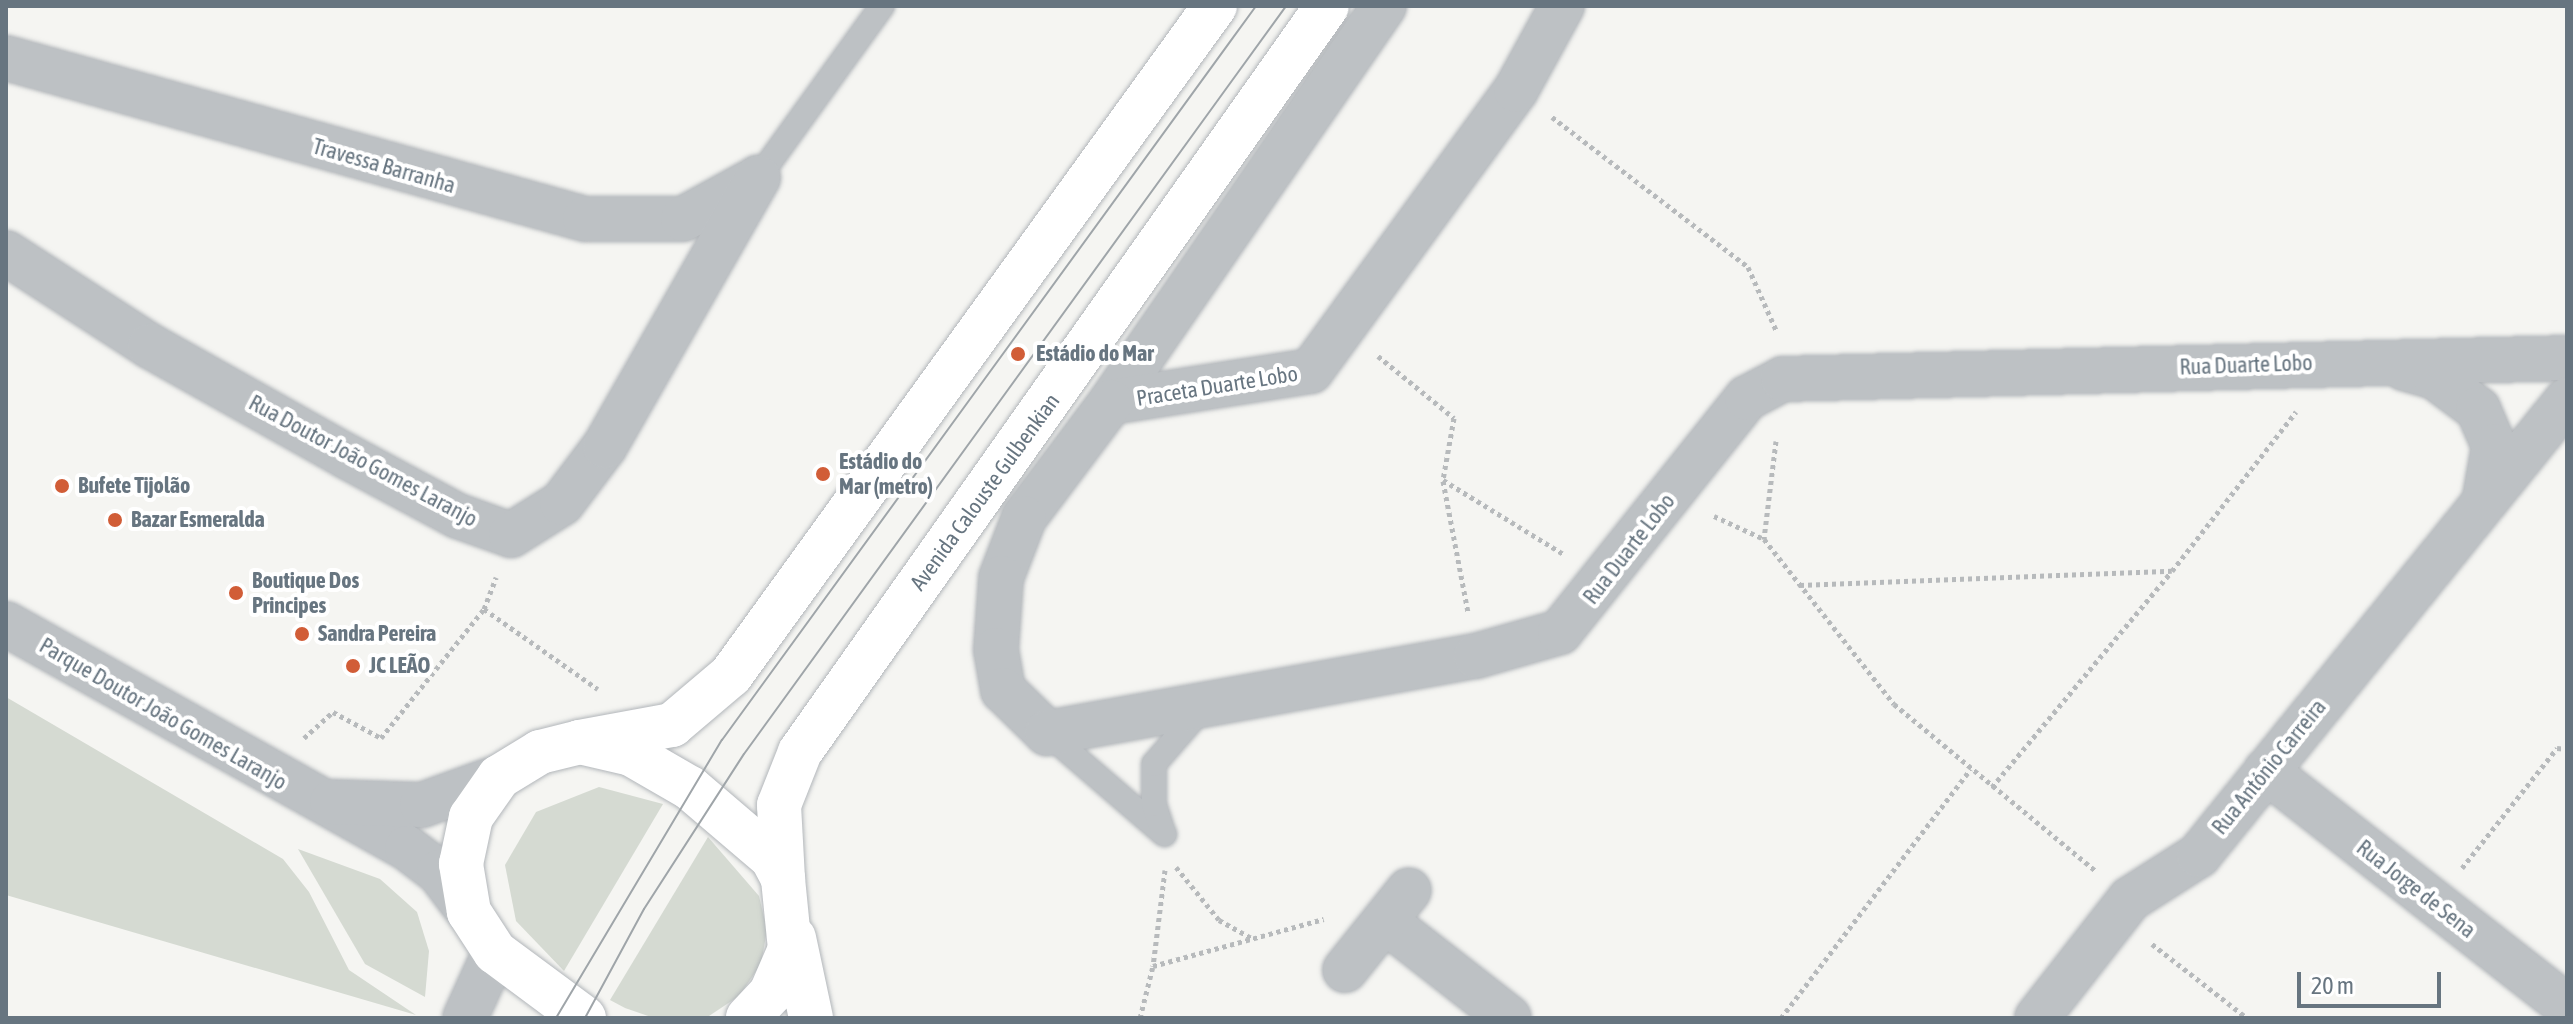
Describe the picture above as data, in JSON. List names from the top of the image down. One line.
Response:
{"streets":{"main road":["Avenida Calouste Gulbenkian"],"street":["Travessa Barranha","Rua Duarte Lobo","Praceta Duarte Lobo","Rua Doutor João Gomes Laranjo","Parque Doutor João Gomes Laranjo","Rua António Carreira","Rua Jorge de Sena"]},"crossings":[["Rua Duarte Lobo","Rua António Carreira"],["Rua António Carreira","Rua Jorge de Sena"]],"places":["Estádio do Mar","Estádio do Mar (metro)","Bufete Tijolão","Bazar Esmeralda","Boutique Dos Principes","Sandra Pereira","JC LEÃO"],"scale_bar":"20 m"}
